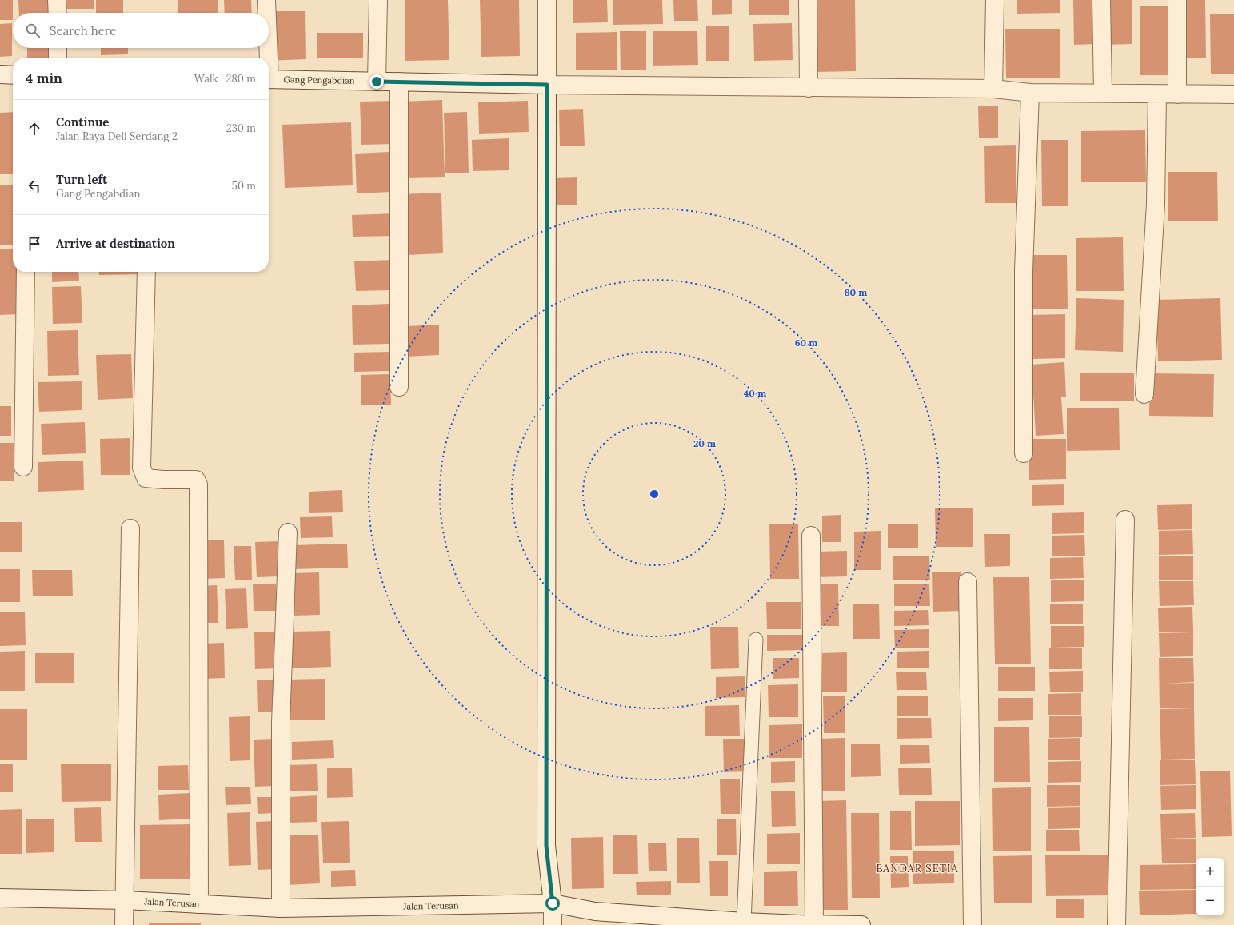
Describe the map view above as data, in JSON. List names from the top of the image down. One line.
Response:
{"streets":{"street":["Gang Pengabdian","Jalan Terusan"]},"districts":["BANDAR SETIA"],"page":{"search":"Search here","heading":["4 min","Walk · 280 m"],"list":[["Continue","Jalan Raya Deli Serdang 2","230 m"],["Turn left","Gang Pengabdian","50 m"],"Arrive at destination"],"map_buttons":["+","−"]},"rings":["80 m","60 m","40 m","20 m"]}
